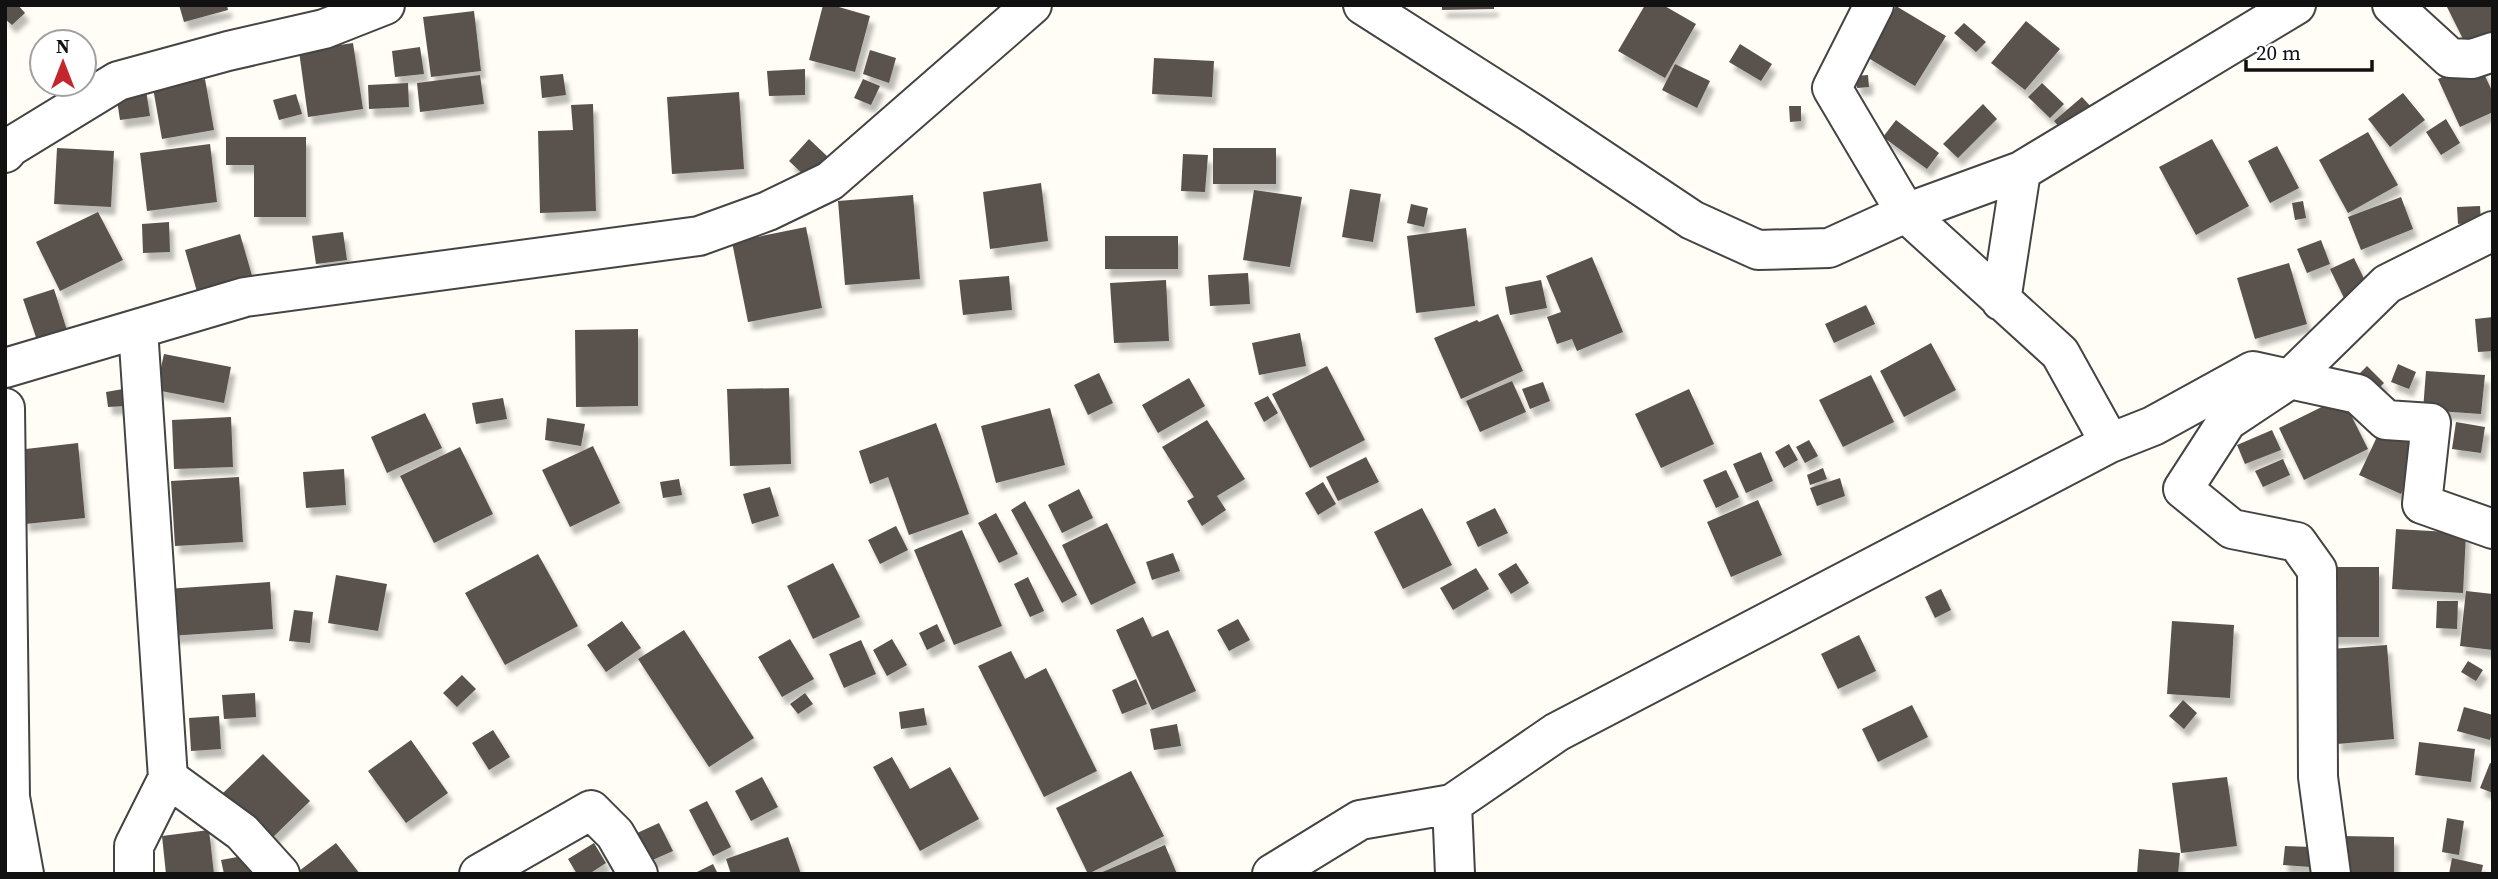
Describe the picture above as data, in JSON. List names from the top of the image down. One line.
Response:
{"scale_bar":"20 m","north":"top"}
